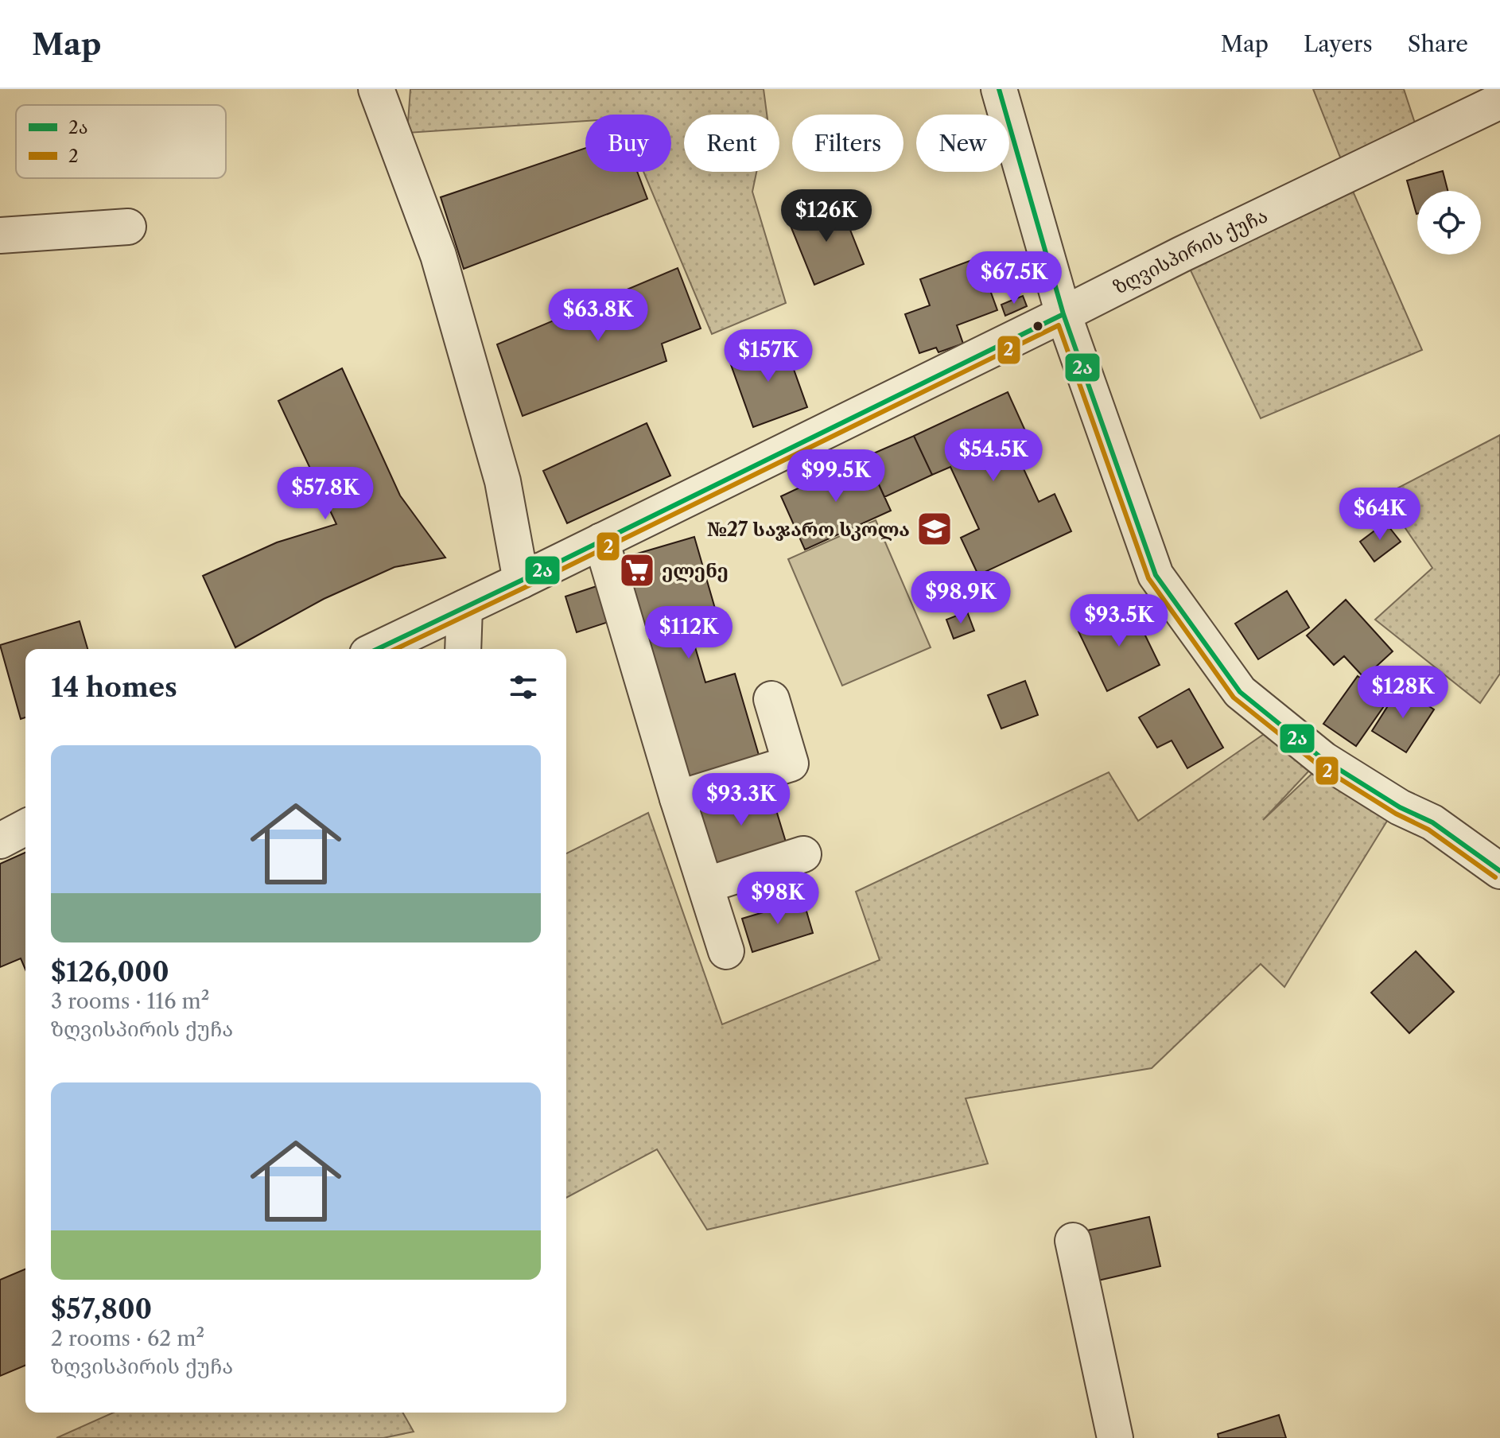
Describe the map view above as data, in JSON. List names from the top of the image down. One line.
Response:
{"streets":{"street":["ზღვისპირის ქუჩა"]},"places":{"school or university":["№27 საჯარო სკოლა"],"supermarket":["ელენე"]},"lines":["transit line 2ა","transit line 2"],"legend":["2ა","2"],"page":{"header":"Map","nav":["Map","Layers","Share"],"chip":["Buy","Rent","Filters","New"],"price":["$126K","$67.5K","$63.8K","$157K","$54.5K","$99.5K","$57.8K","$64K","$98.9K","$93.5K","$112K","$128K","$93.3K","$98K"],"heading":"14 homes","list":[{"name":"$126,000","note":"3 rooms · 116 m² · ზღვისპირის ქუჩა"},{"name":"$57,800","note":"2 rooms · 62 m² · ზღვისპირის ქუჩა"}]}}
